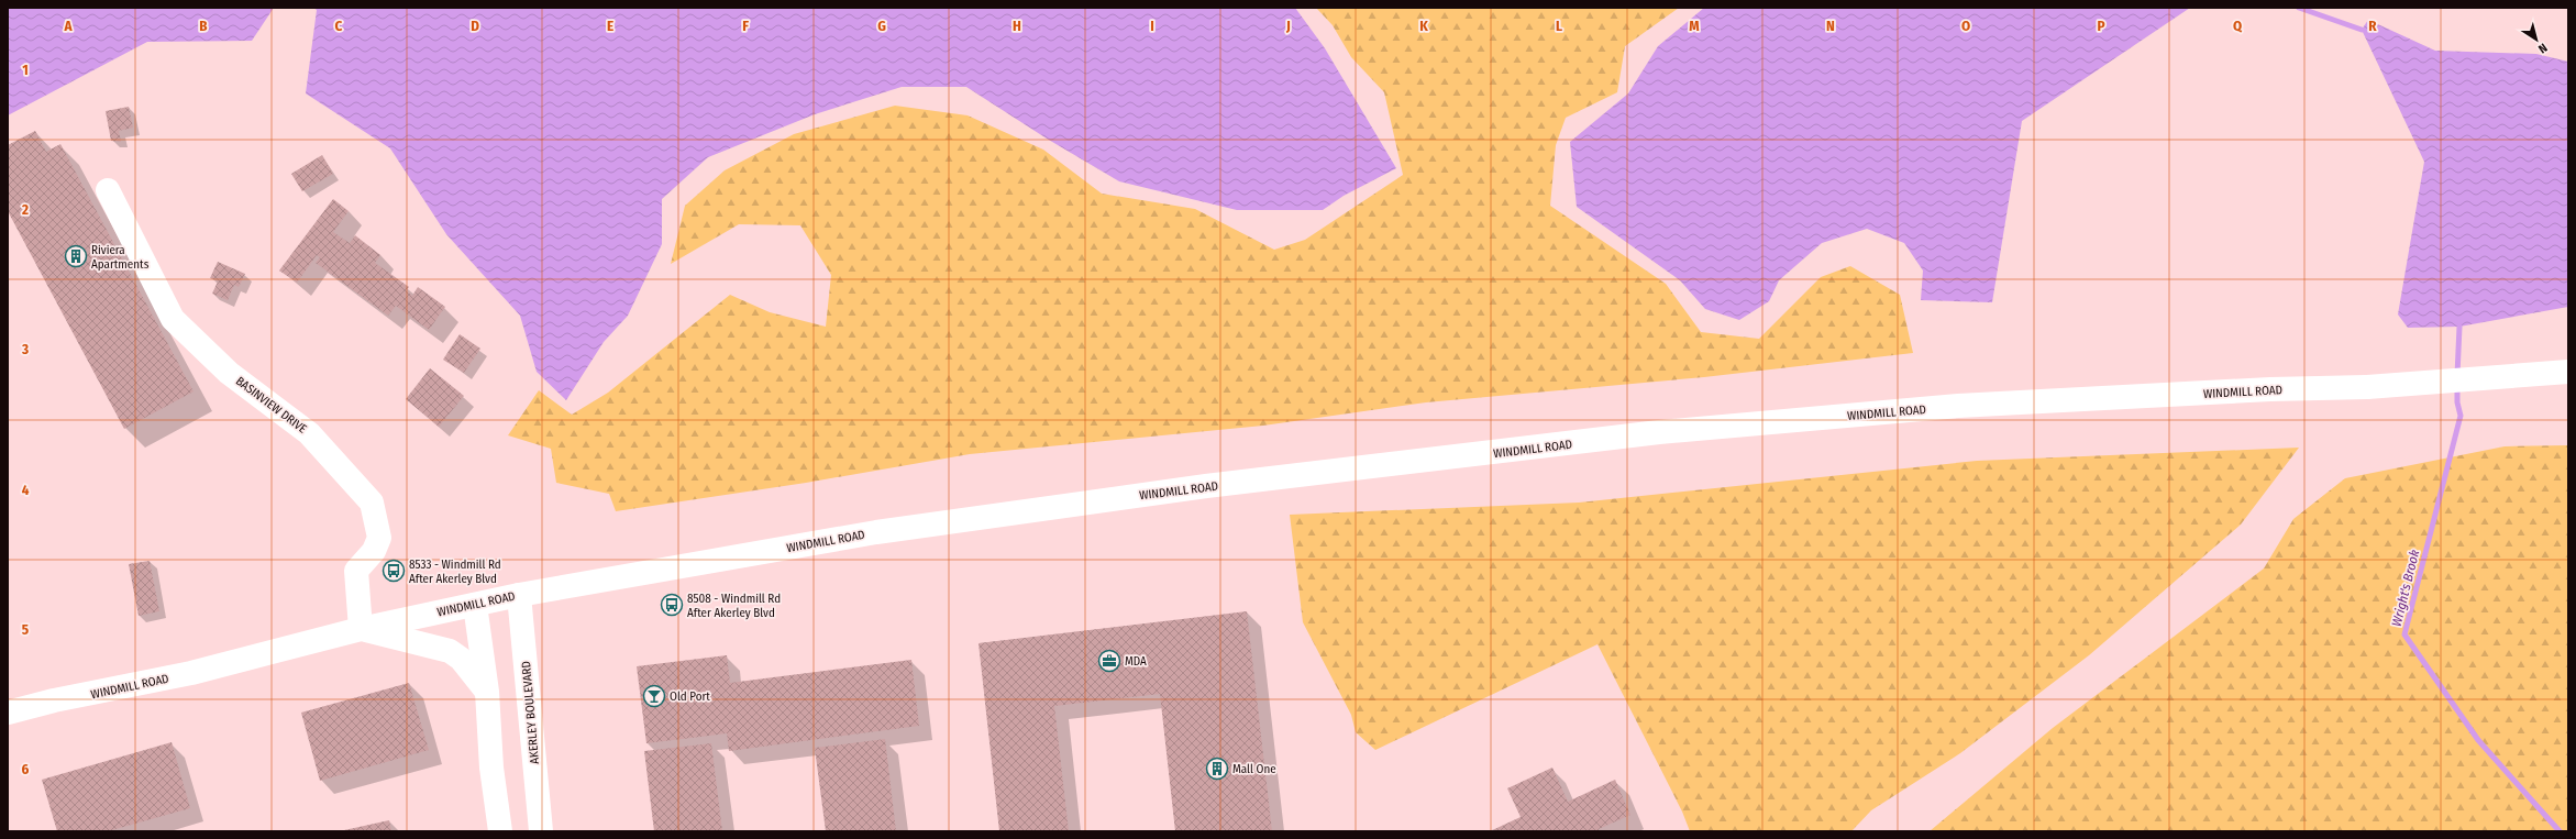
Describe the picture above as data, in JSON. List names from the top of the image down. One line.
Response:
{"streets":{"main road":["WINDMILL ROAD","BASINVIEW DRIVE","AKERLEY BOULEVARD"]},"crossings":[["WINDMILL ROAD","BASINVIEW DRIVE"],["WINDMILL ROAD","AKERLEY BOULEVARD"]],"water":["Wright's Brook"],"places":{"building":["Riviera Apartments","Mall One"],"bus stop":["8533 - Windmill Rd After Akerley Blvd","8508 - Windmill Rd After Akerley Blvd"],"office":["MDA"],"bar":["Old Port"]},"north":"bottom right","grid":{"columns":["A","B","C","D","E","F","G","H","I","J","K","L","M","N","O","P","Q","R"],"rows":["1","2","3","4","5","6"]}}
